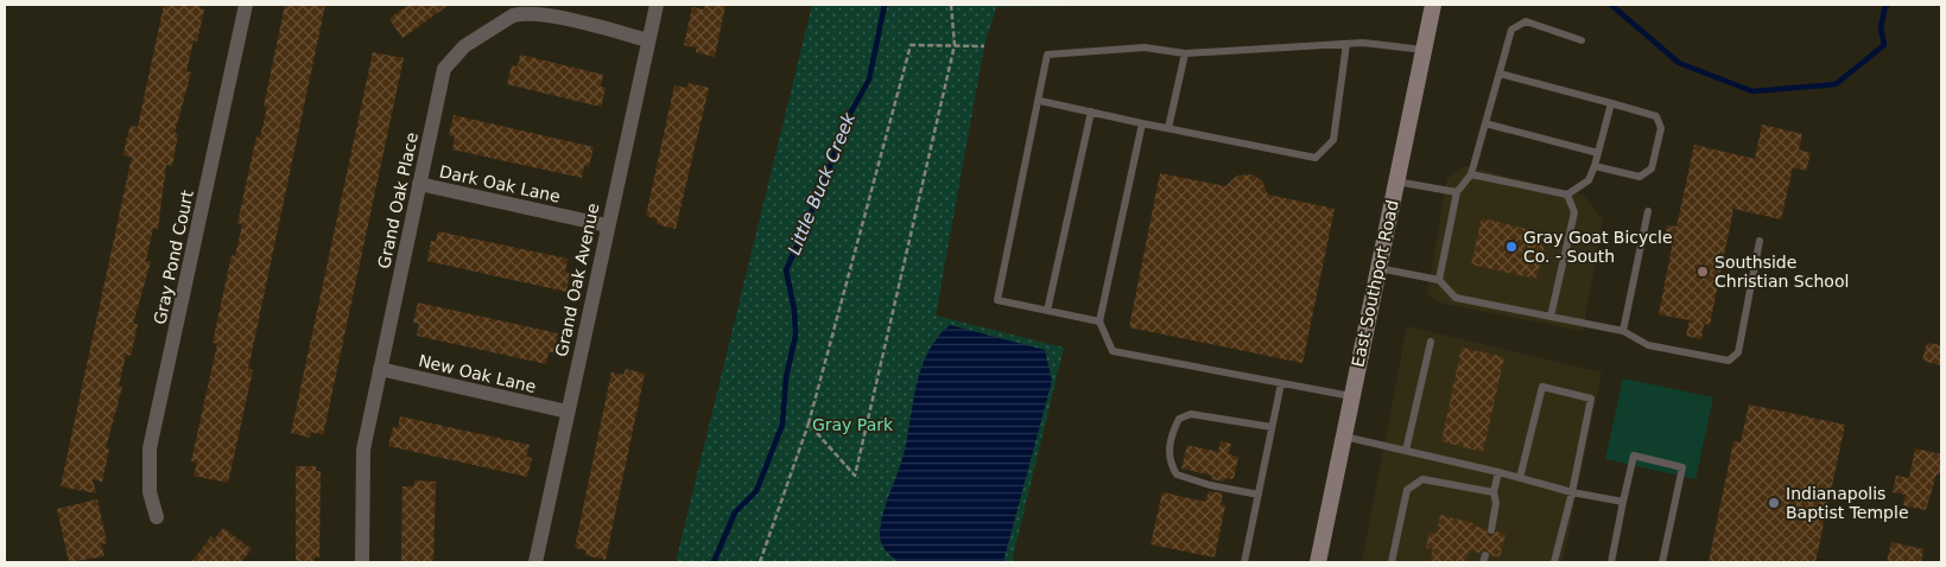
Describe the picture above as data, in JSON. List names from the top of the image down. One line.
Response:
{"streets":{"main road":["East Southport Road"],"street":["Dark Oak Lane","Grand Oak Place","Gray Pond Court","Grand Oak Avenue","New Oak Lane"]},"crossings":[["Dark Oak Lane","Grand Oak Place"],["Dark Oak Lane","Grand Oak Avenue"],["Grand Oak Place","Grand Oak Avenue"],["Grand Oak Place","New Oak Lane"],["Grand Oak Avenue","New Oak Lane"]],"water":["Little Buck Creek"],"parks":["Gray Park"],"places":["Gray Goat Bicycle Co. - South","Southside Christian School","Indianapolis Baptist Temple"]}
